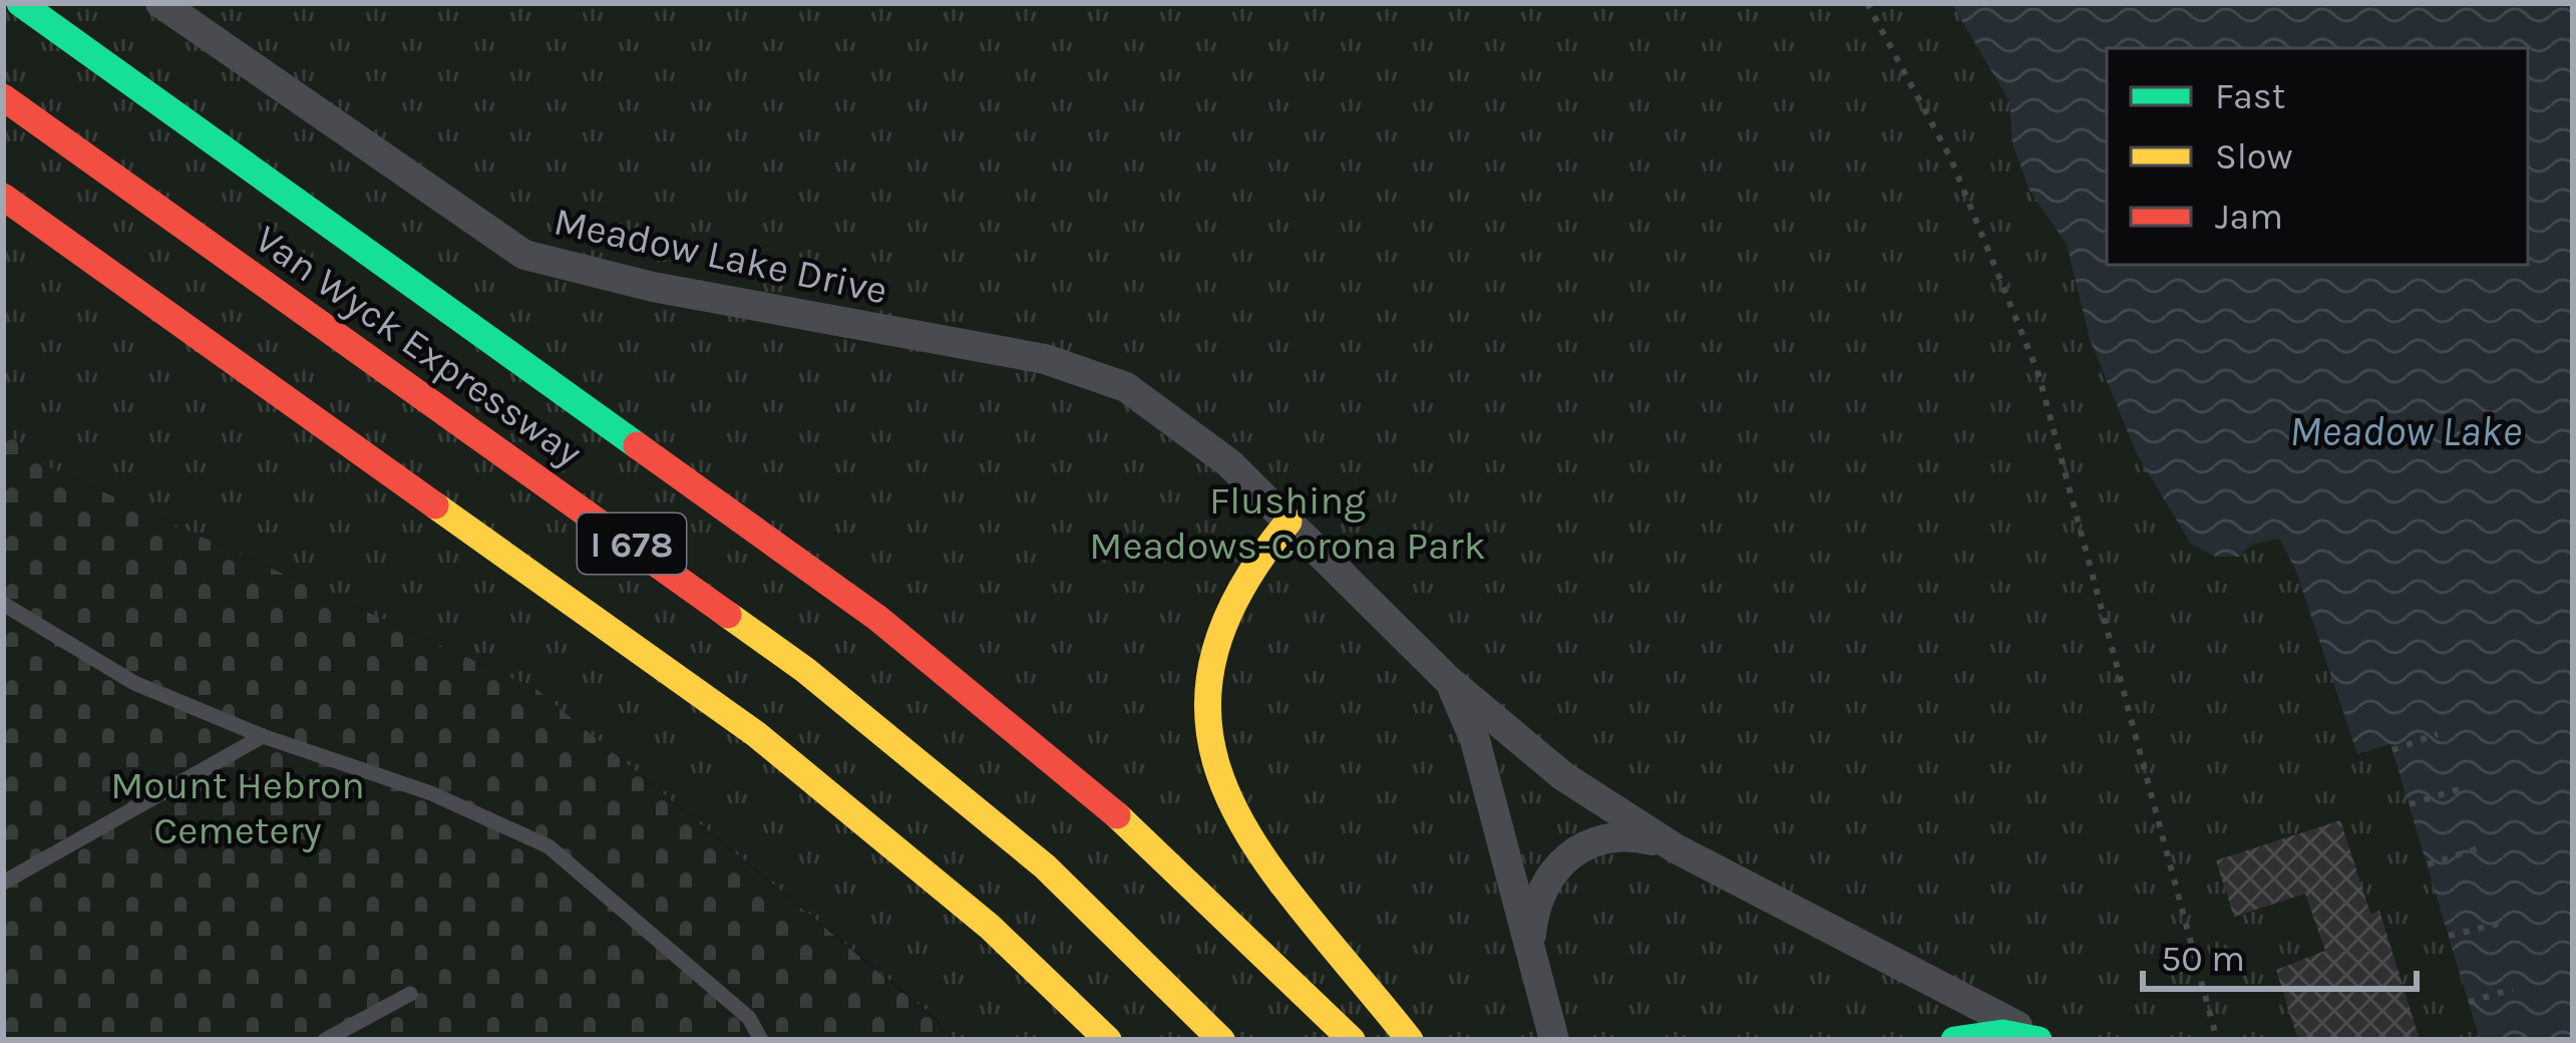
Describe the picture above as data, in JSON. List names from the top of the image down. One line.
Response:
{"streets":{"main road":["Van Wyck Expressway","I 678"],"street":["Meadow Lake Drive"]},"water":["Meadow Lake"],"parks":["Flushing Meadows-Corona Park","Mount Hebron Cemetery"],"legend":["Fast","Slow","Jam"],"scale_bar":"50 m"}
